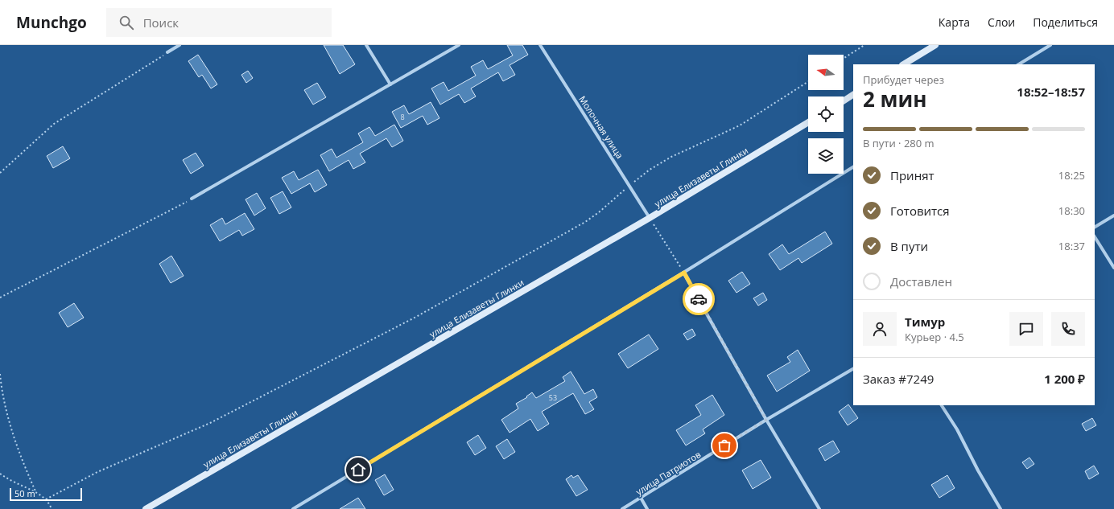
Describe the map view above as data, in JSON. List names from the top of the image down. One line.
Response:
{"streets":{"street":["Молочная улица","улица Елизаветы Глинки","улица Патриотов"]},"crossings":[["Молочная улица","улица Елизаветы Глинки"]],"house_numbers":["8","53"],"scale_bar":"50 m","north":"left","page":{"header":"Munchgo","search":"Поиск","nav":["Карта","Слои","Поделиться"],"heading":["2 мин","Прибудет через","18:52–18:57"],"panel":["Тимур","Курьер · 4.5","Заказ #7249","1 200 ₽"],"bar":"В пути · 280 m","list":[["Принят","18:25"],["Готовится","18:30"],["В пути","18:37"],"Доставлен"],"scale":"50 m"}}
